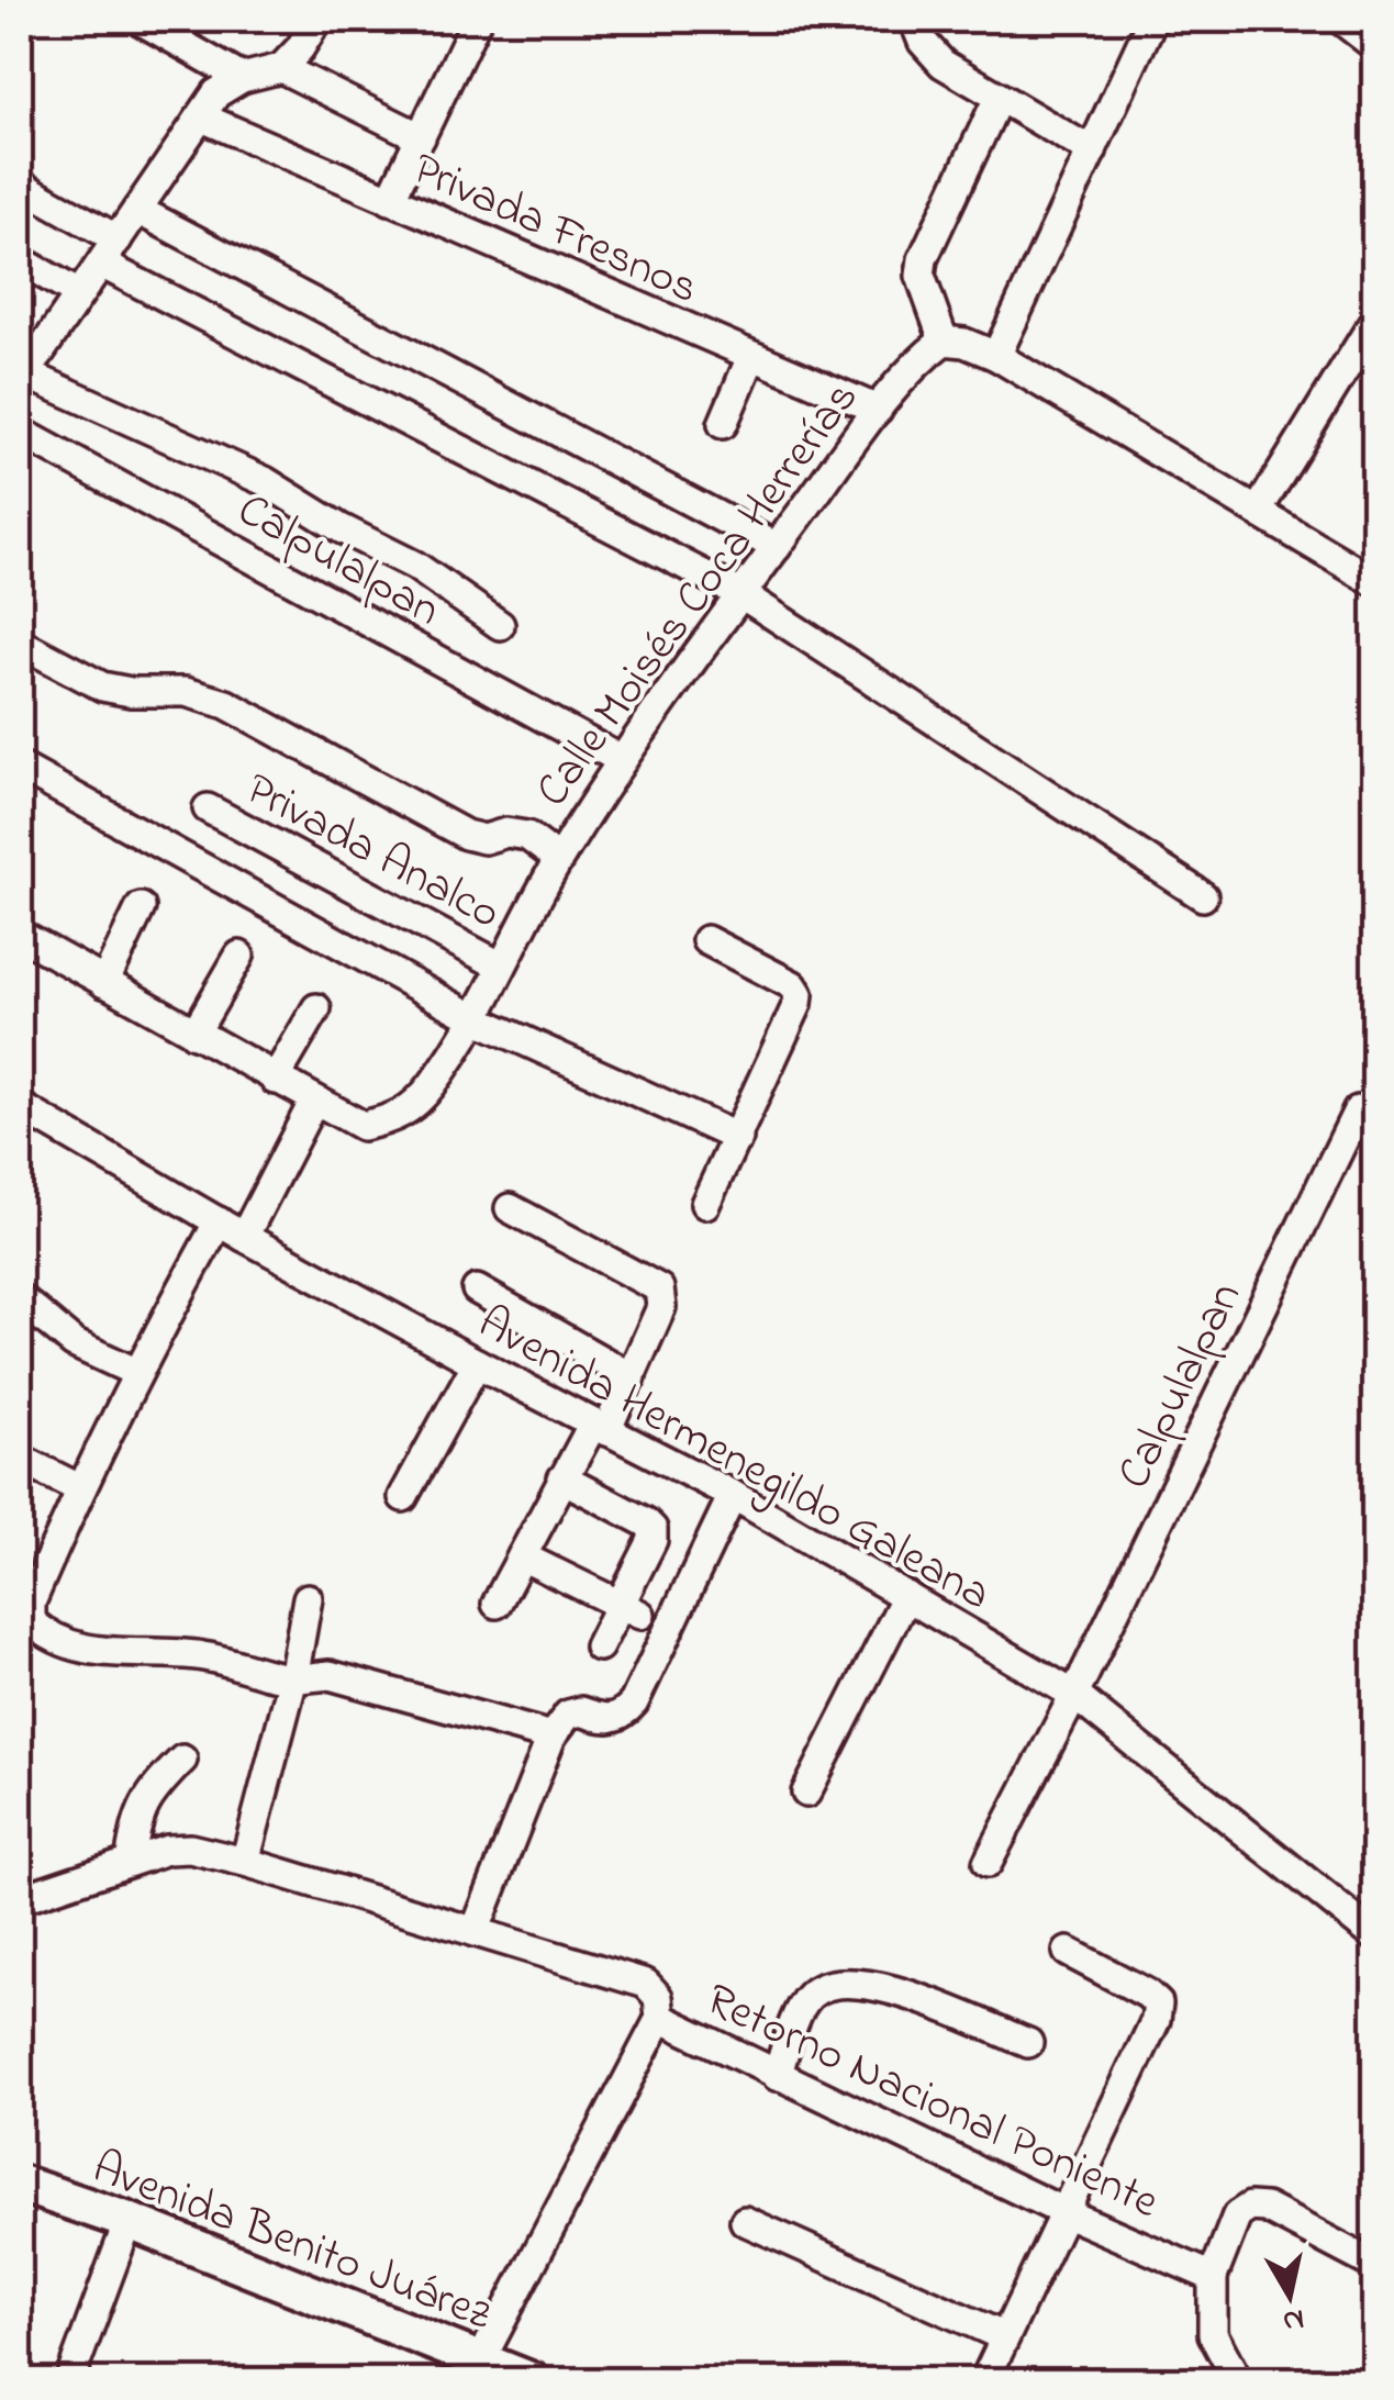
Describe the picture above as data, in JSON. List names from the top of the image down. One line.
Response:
{"streets":{"main road":["Avenida Benito Juárez"],"street":["Privada Fresnos","Calpulalpan","Calle Moisés Coca Herrerías","Privada Analco","Avenida Hermenegildo Galeana","Retorno Nacional Poniente"]},"crossings":[["Privada Fresnos","Calle Moisés Coca Herrerías"],["Calpulalpan","Calle Moisés Coca Herrerías"],["Calpulalpan","Avenida Hermenegildo Galeana"],["Calle Moisés Coca Herrerías","Privada Analco"]],"north":"bottom"}
